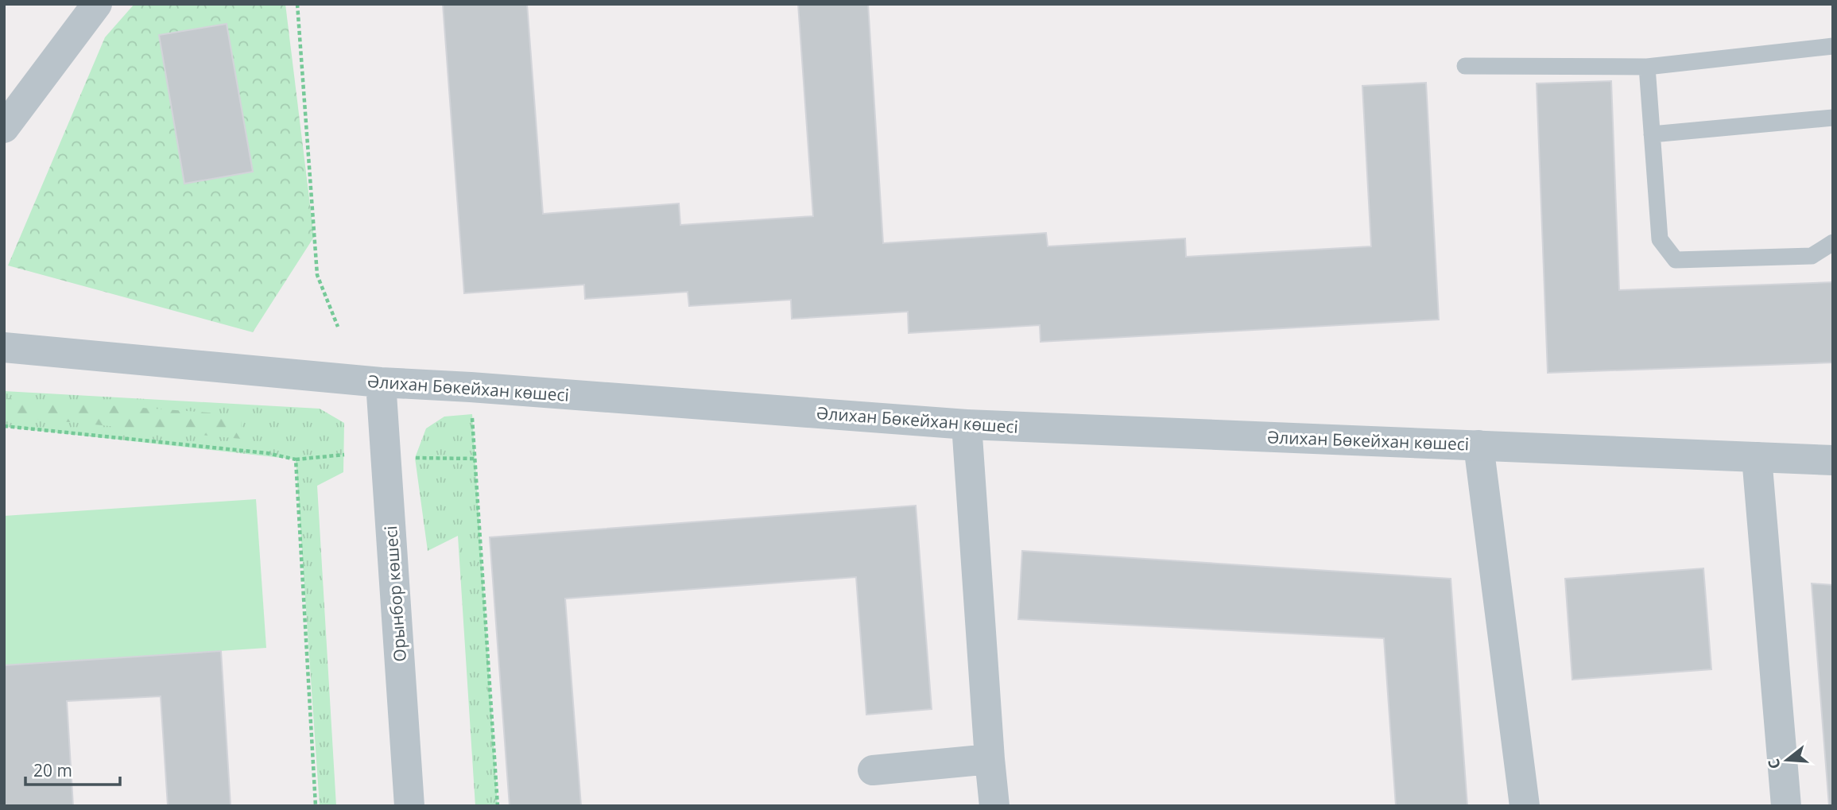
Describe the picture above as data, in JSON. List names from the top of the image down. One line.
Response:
{"streets":{"street":["Әлихан Бөкейхан көшесі","Орынбор көшесі"]},"crossings":[["Әлихан Бөкейхан көшесі","Орынбор көшесі"]],"scale_bar":"20 m","north":"left"}
